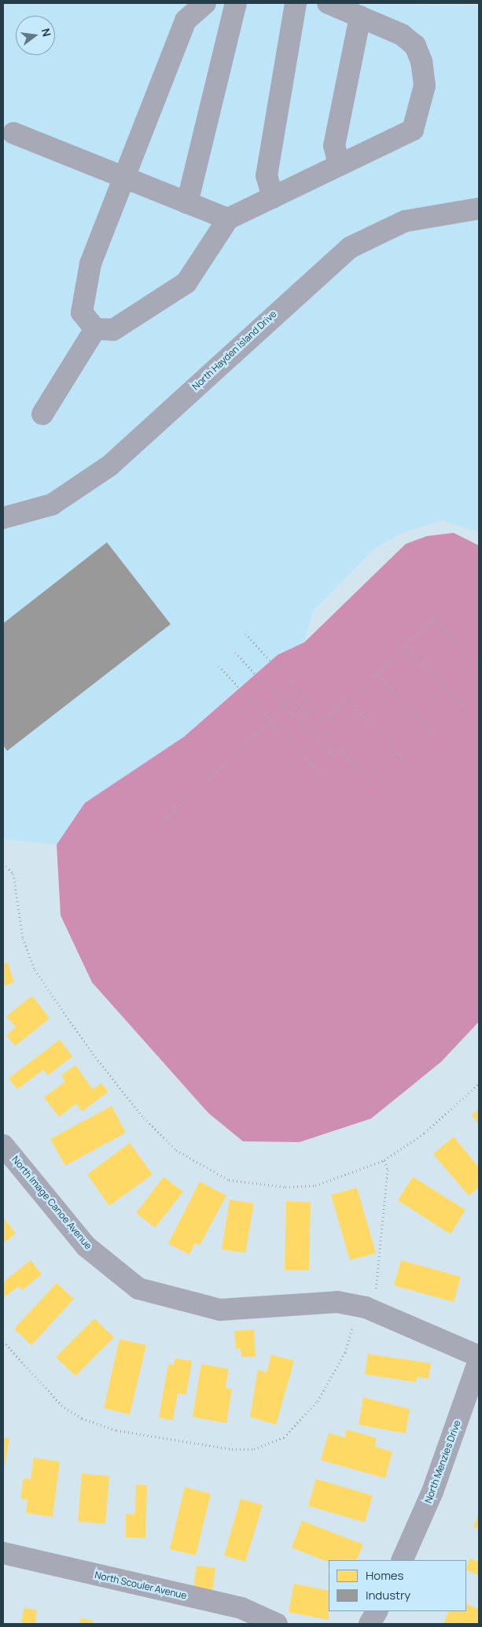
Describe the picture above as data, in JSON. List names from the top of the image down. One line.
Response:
{"streets":{"street":["North Hayden Island Drive","North Image Canoe Avenue","North Menzies Drive","North Scouler Avenue"]},"legend":["Homes","Industry"],"north":"right"}
